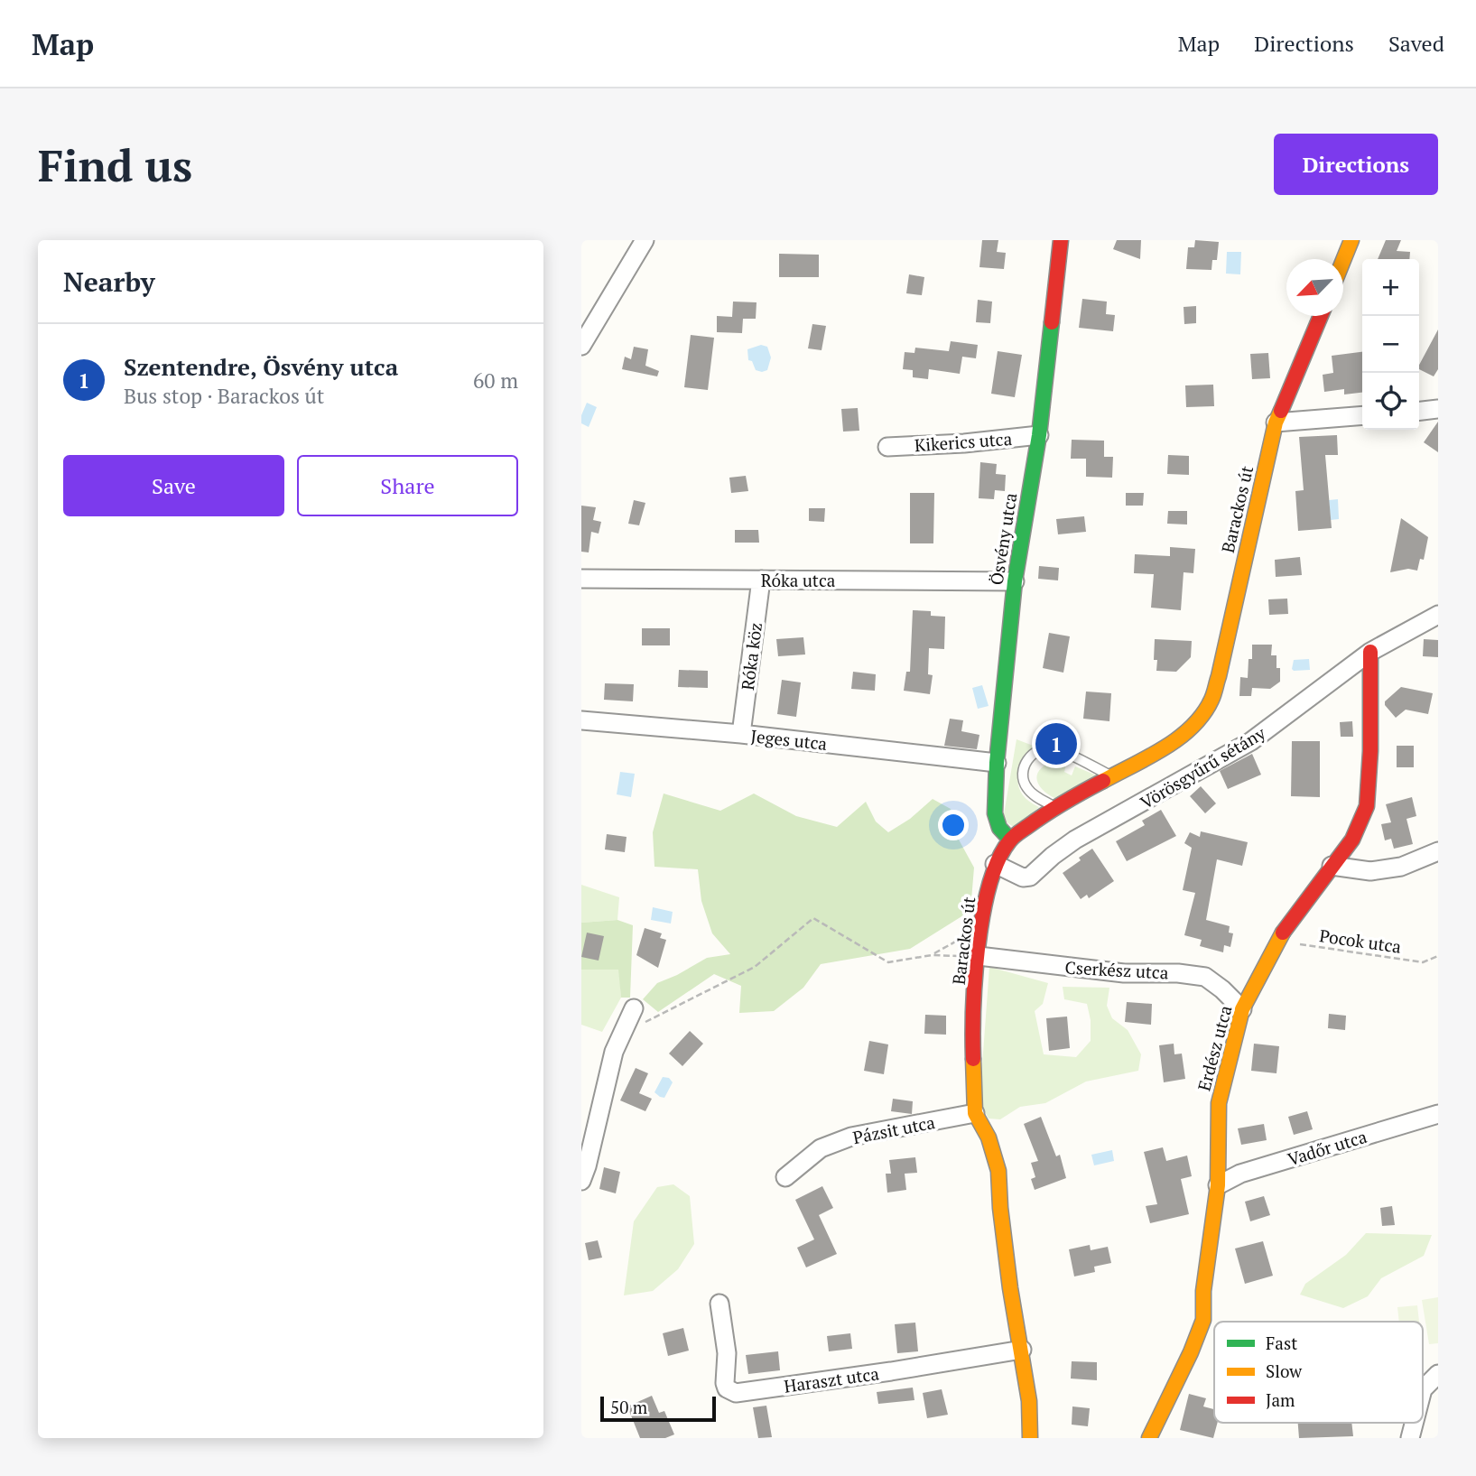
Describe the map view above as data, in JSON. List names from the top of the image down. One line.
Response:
{"streets":{"street":["Kikerics utca","Barackos út","Ösvény utca","Róka utca","Róka köz","Jeges utca","Vörösgyűrű sétány","Cserkész utca","Erdész utca","Pázsit utca","Vadőr utca","Haraszt utca"],"path":["Pocok utca"]},"crossings":[["Kikerics utca","Ösvény utca"],["Barackos út","Ösvény utca"],["Barackos út","Vörösgyűrű sétány"],["Barackos út","Cserkész utca"],["Barackos út","Pázsit utca"],["Barackos út","Haraszt utca"],["Ösvény utca","Róka utca"],["Ösvény utca","Jeges utca"],["Róka utca","Róka köz"],["Róka köz","Jeges utca"],["Vörösgyűrű sétány","Erdész utca"],["Pocok utca","Erdész utca"],["Cserkész utca","Erdész utca"],["Erdész utca","Vadőr utca"]],"legend":["Fast","Slow","Jam"],"scale_bar":"50 m","north":"bottom left","page":{"header":"Map","nav":["Map","Directions","Saved"],"buttons":["Directions",["Save","Share"]],"title":"Find us","heading":"Nearby","map_buttons":["+","−"],"list":[{"mark":"1","name":"Szentendre, Ösvény utca","note":"Bus stop · Barackos út","value":"60 m"}],"pins":"1","scale":"50 m"}}
